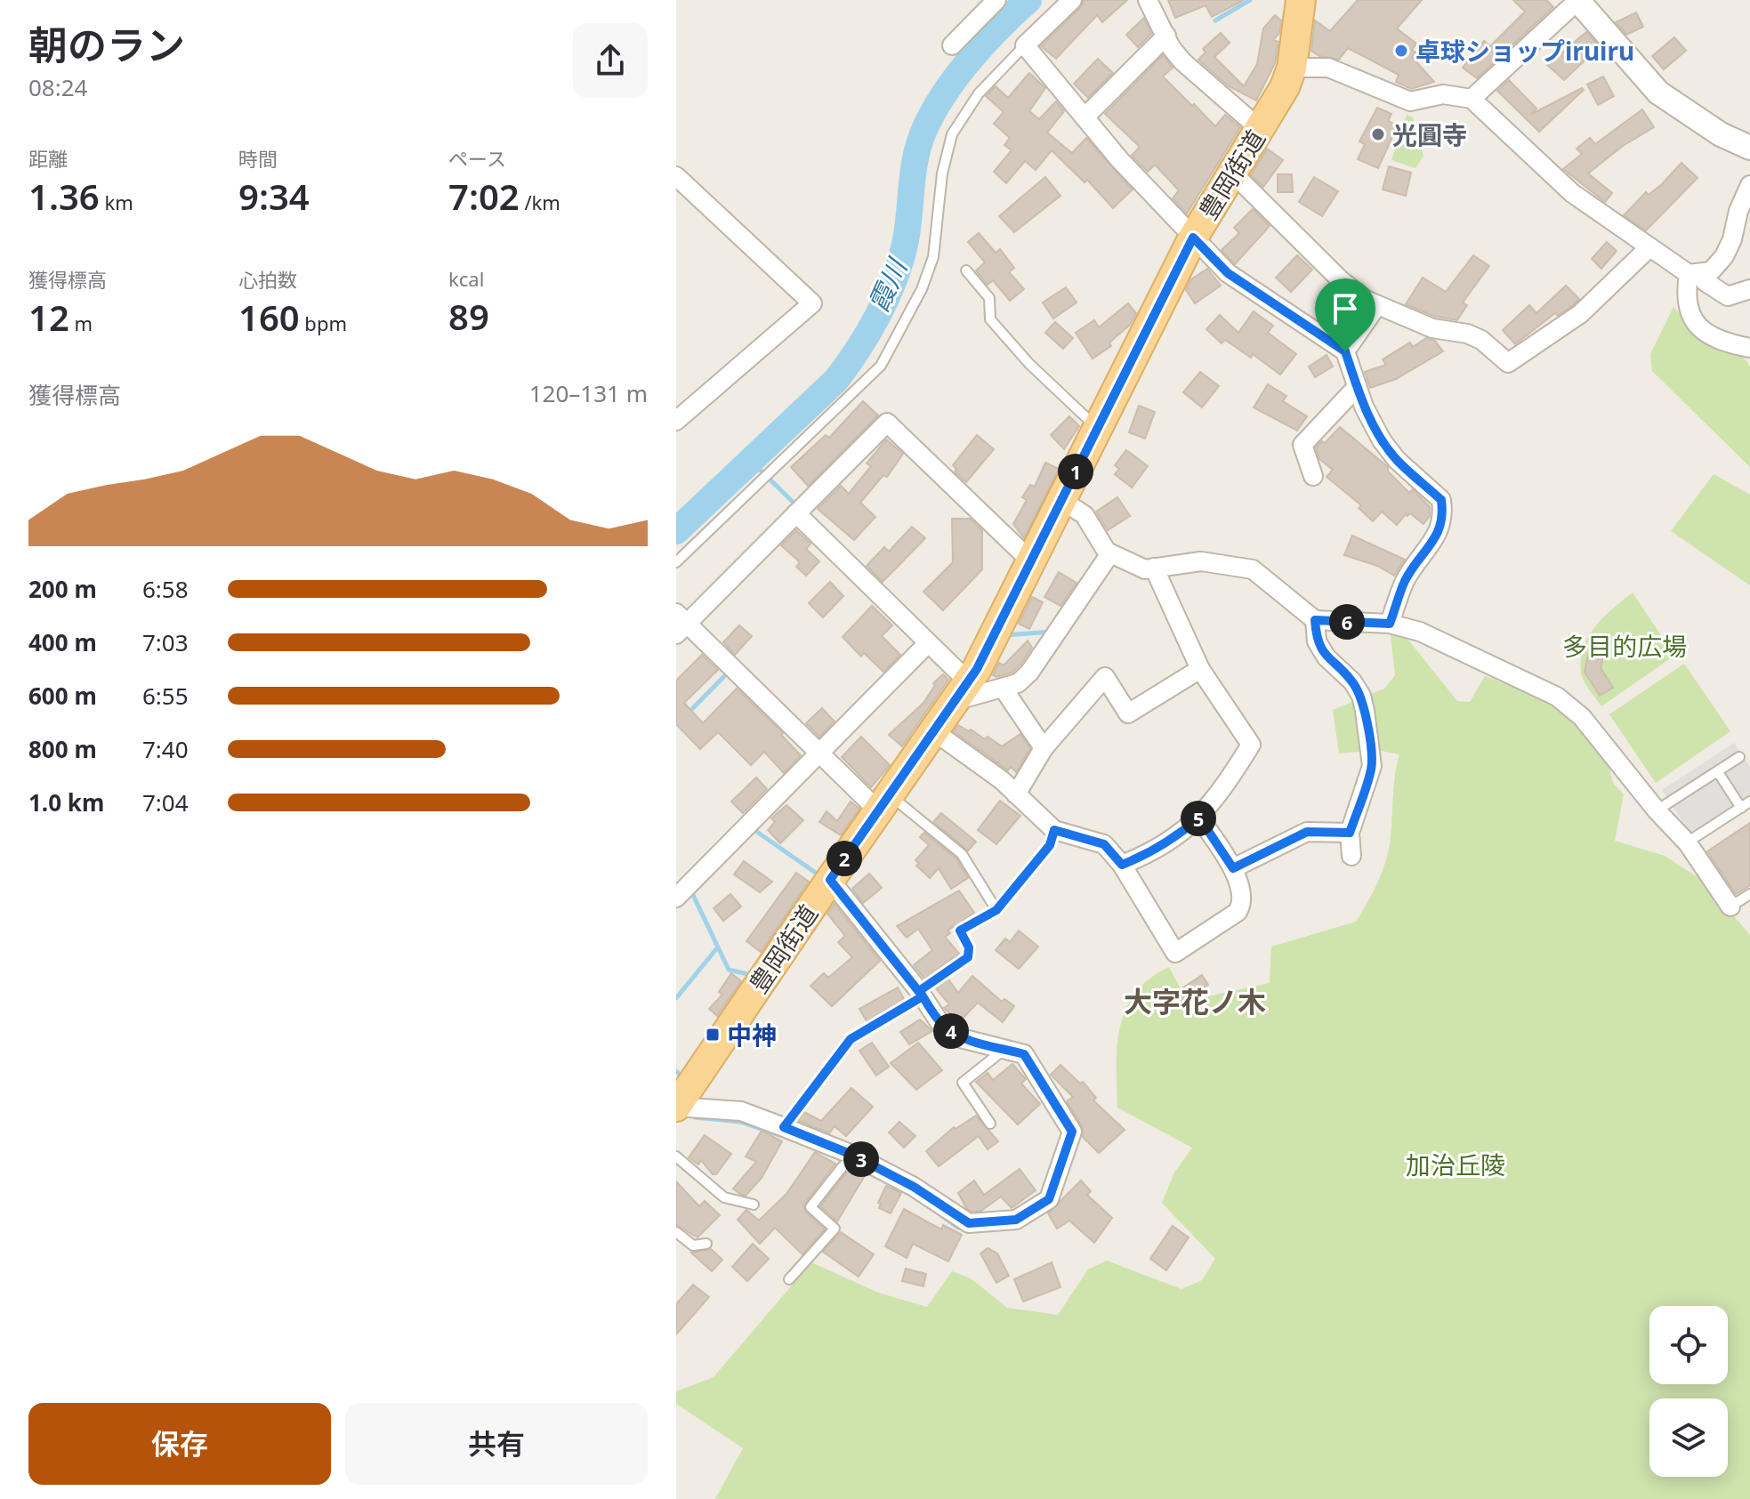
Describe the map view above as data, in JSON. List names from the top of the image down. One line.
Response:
{"streets":{"main road":["豊岡街道"]},"districts":["大字花ノ木"],"water":["霞川"],"parks":["多目的広場","加治丘陵"],"places":{"other":["卓球ショップiruiru","光圓寺"],"transit":["中神"]},"page":{"heading":["朝のラン","08:24"],"stats":[["距離","1.36 km"],["時間","9:34"],["ペース","7:02 /km"],["獲得標高","12 m"],["心拍数","160 bpm"],["kcal","89"]],"chart":["獲得標高","120–131 m"],"pins":["1","6","5","2","4","3"],"list":[{"name":"200 m","note":"6:58"},{"name":"400 m","note":"7:03"},{"name":"600 m","note":"6:55"},{"name":"800 m","note":"7:40"},{"name":"1.0 km","note":"7:04"}],"buttons":["保存","共有"]}}
